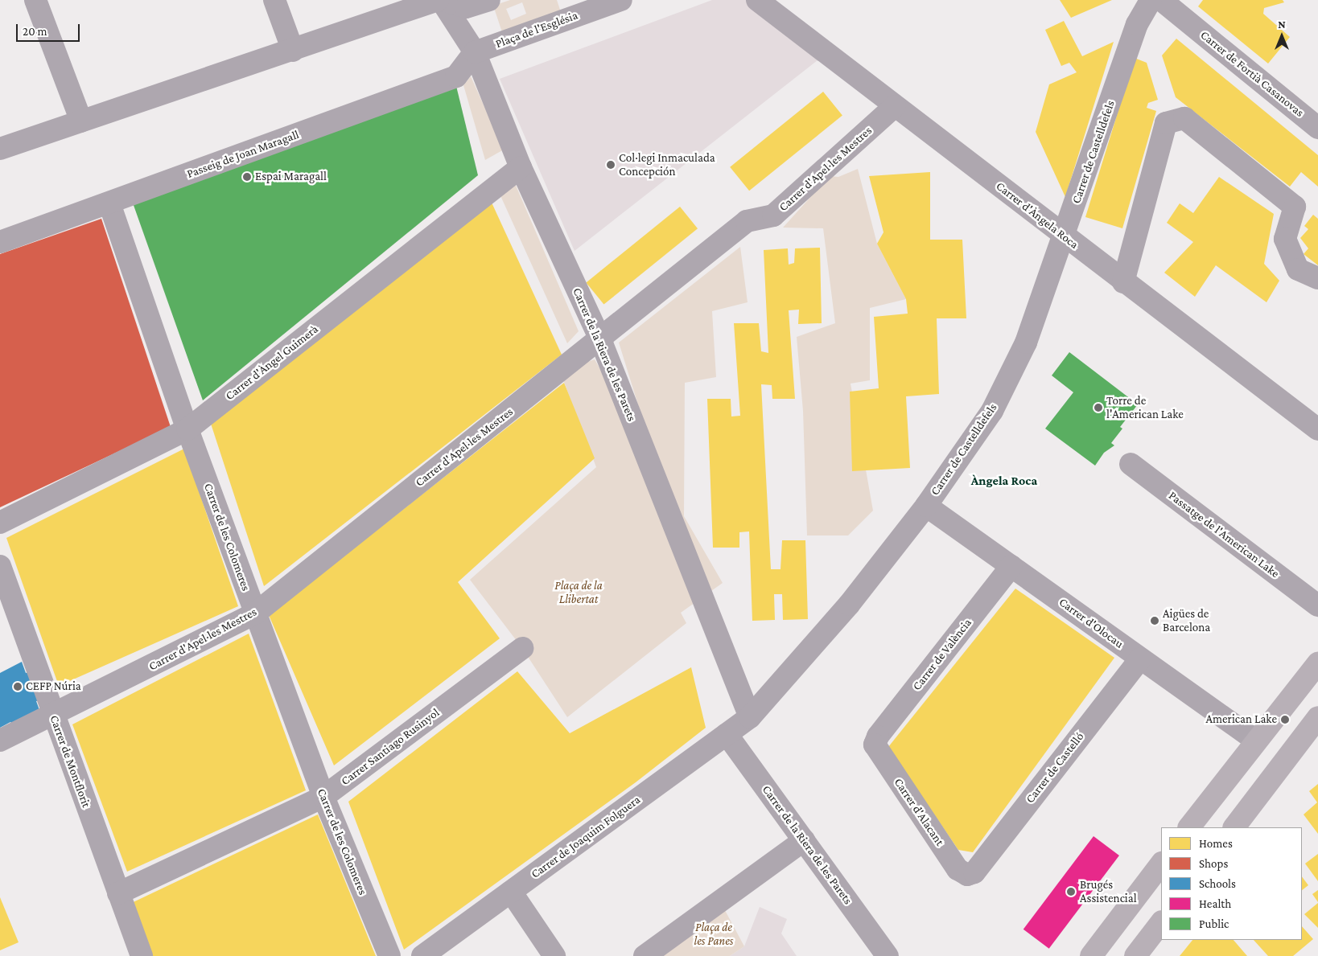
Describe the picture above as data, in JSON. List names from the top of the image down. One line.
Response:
{"streets":{"street":["Plaça de l'Església","Carrer de Fortià Casanovas","Carrer de Castelldefels","Passeig de Joan Maragall","Carrer d'Apel·les Mestres","Carrer d'Àngela Roca","Carrer de la Riera de les Parets","Carrer d'Àngel Guimerà","Passatge de l'American Lake","Carrer de les Colomeres","Carrer d'Olocau","Carrer de València","Carrer Santiago Rusinyol","Carrer de Montflorit","Carrer de Castelló","Carrer d'Alacant","Carrer de Joaquim Folguera"]},"crossings":[["Plaça de l'Església","Passeig de Joan Maragall"],["Plaça de l'Església","Carrer de la Riera de les Parets"],["Carrer de Castelldefels","Carrer d'Àngela Roca"],["Carrer de Castelldefels","Carrer de la Riera de les Parets"],["Carrer de Castelldefels","Carrer d'Olocau"],["Carrer de Castelldefels","Carrer de Joaquim Folguera"],["Passeig de Joan Maragall","Carrer de la Riera de les Parets"],["Passeig de Joan Maragall","Carrer de les Colomeres"],["Carrer d'Apel·les Mestres","Carrer d'Àngela Roca"],["Carrer d'Apel·les Mestres","Carrer de la Riera de les Parets"],["Carrer d'Apel·les Mestres","Carrer de les Colomeres"],["Carrer d'Apel·les Mestres","Carrer de Montflorit"],["Carrer de la Riera de les Parets","Carrer d'Àngel Guimerà"],["Carrer de la Riera de les Parets","Carrer de Joaquim Folguera"],["Carrer d'Àngel Guimerà","Carrer de les Colomeres"],["Carrer de les Colomeres","Carrer Santiago Rusinyol"],["Carrer d'Olocau","Carrer de València"],["Carrer d'Olocau","Carrer de Castelló"],["Carrer de València","Carrer d'Alacant"],["Carrer Santiago Rusinyol","Carrer de Montflorit"],["Carrer de Castelló","Carrer d'Alacant"]],"districts":["Àngela Roca"],"parks":["Plaça de la Llibertat","Plaça de les Panes"],"places":["Col·legi Inmaculada Concepción","Espai Maragall","Torre de l'American Lake","Aigües de Barcelona","CEFP Núria","American Lake","Brugés Assistencial"],"legend":["Homes","Shops","Schools","Health","Public"],"scale_bar":"20 m","north":"top"}
